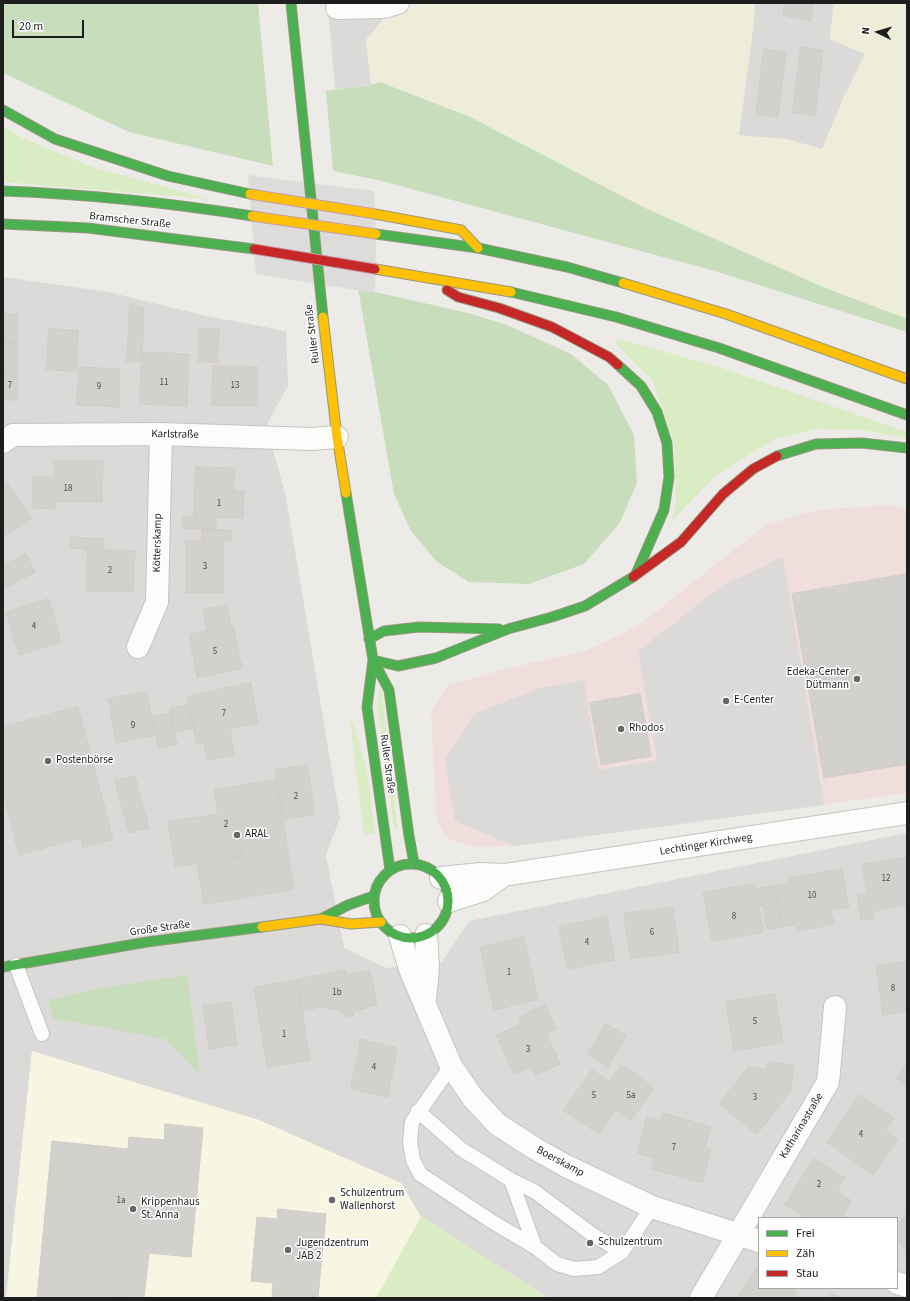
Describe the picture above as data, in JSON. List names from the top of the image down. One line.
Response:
{"streets":{"main road":["Bramscher Straße","Ruller Straße","Große Straße"],"street":["Karlstraße","Kötterskamp","Lechtinger Kirchweg","Katharinastraße","Boerskamp"]},"crossings":[["Ruller Straße","Karlstraße"],["Ruller Straße","Lechtinger Kirchweg"],["Ruller Straße","Große Straße"],["Ruller Straße","Boerskamp"],["Karlstraße","Kötterskamp"],["Lechtinger Kirchweg","Große Straße"],["Lechtinger Kirchweg","Boerskamp"],["Große Straße","Boerskamp"],["Katharinastraße","Boerskamp"]],"places":["Edeka-Center Dütmann","E-Center","Rhodos","Postenbörse","ARAL","Schulzentrum Wallenhorst","Krippenhaus St. Anna","Schulzentrum","Jugendzentrum JAB 2"],"house_numbers":["11","7","13","9","18","1","3","2","4","5","7","9","2","2","12","10","8","6","4","1","8","1b","5","1","3","4","5","5a","3","4","7","2","1a"],"legend":["Frei","Zäh","Stau"],"scale_bar":"20 m","north":"left"}
